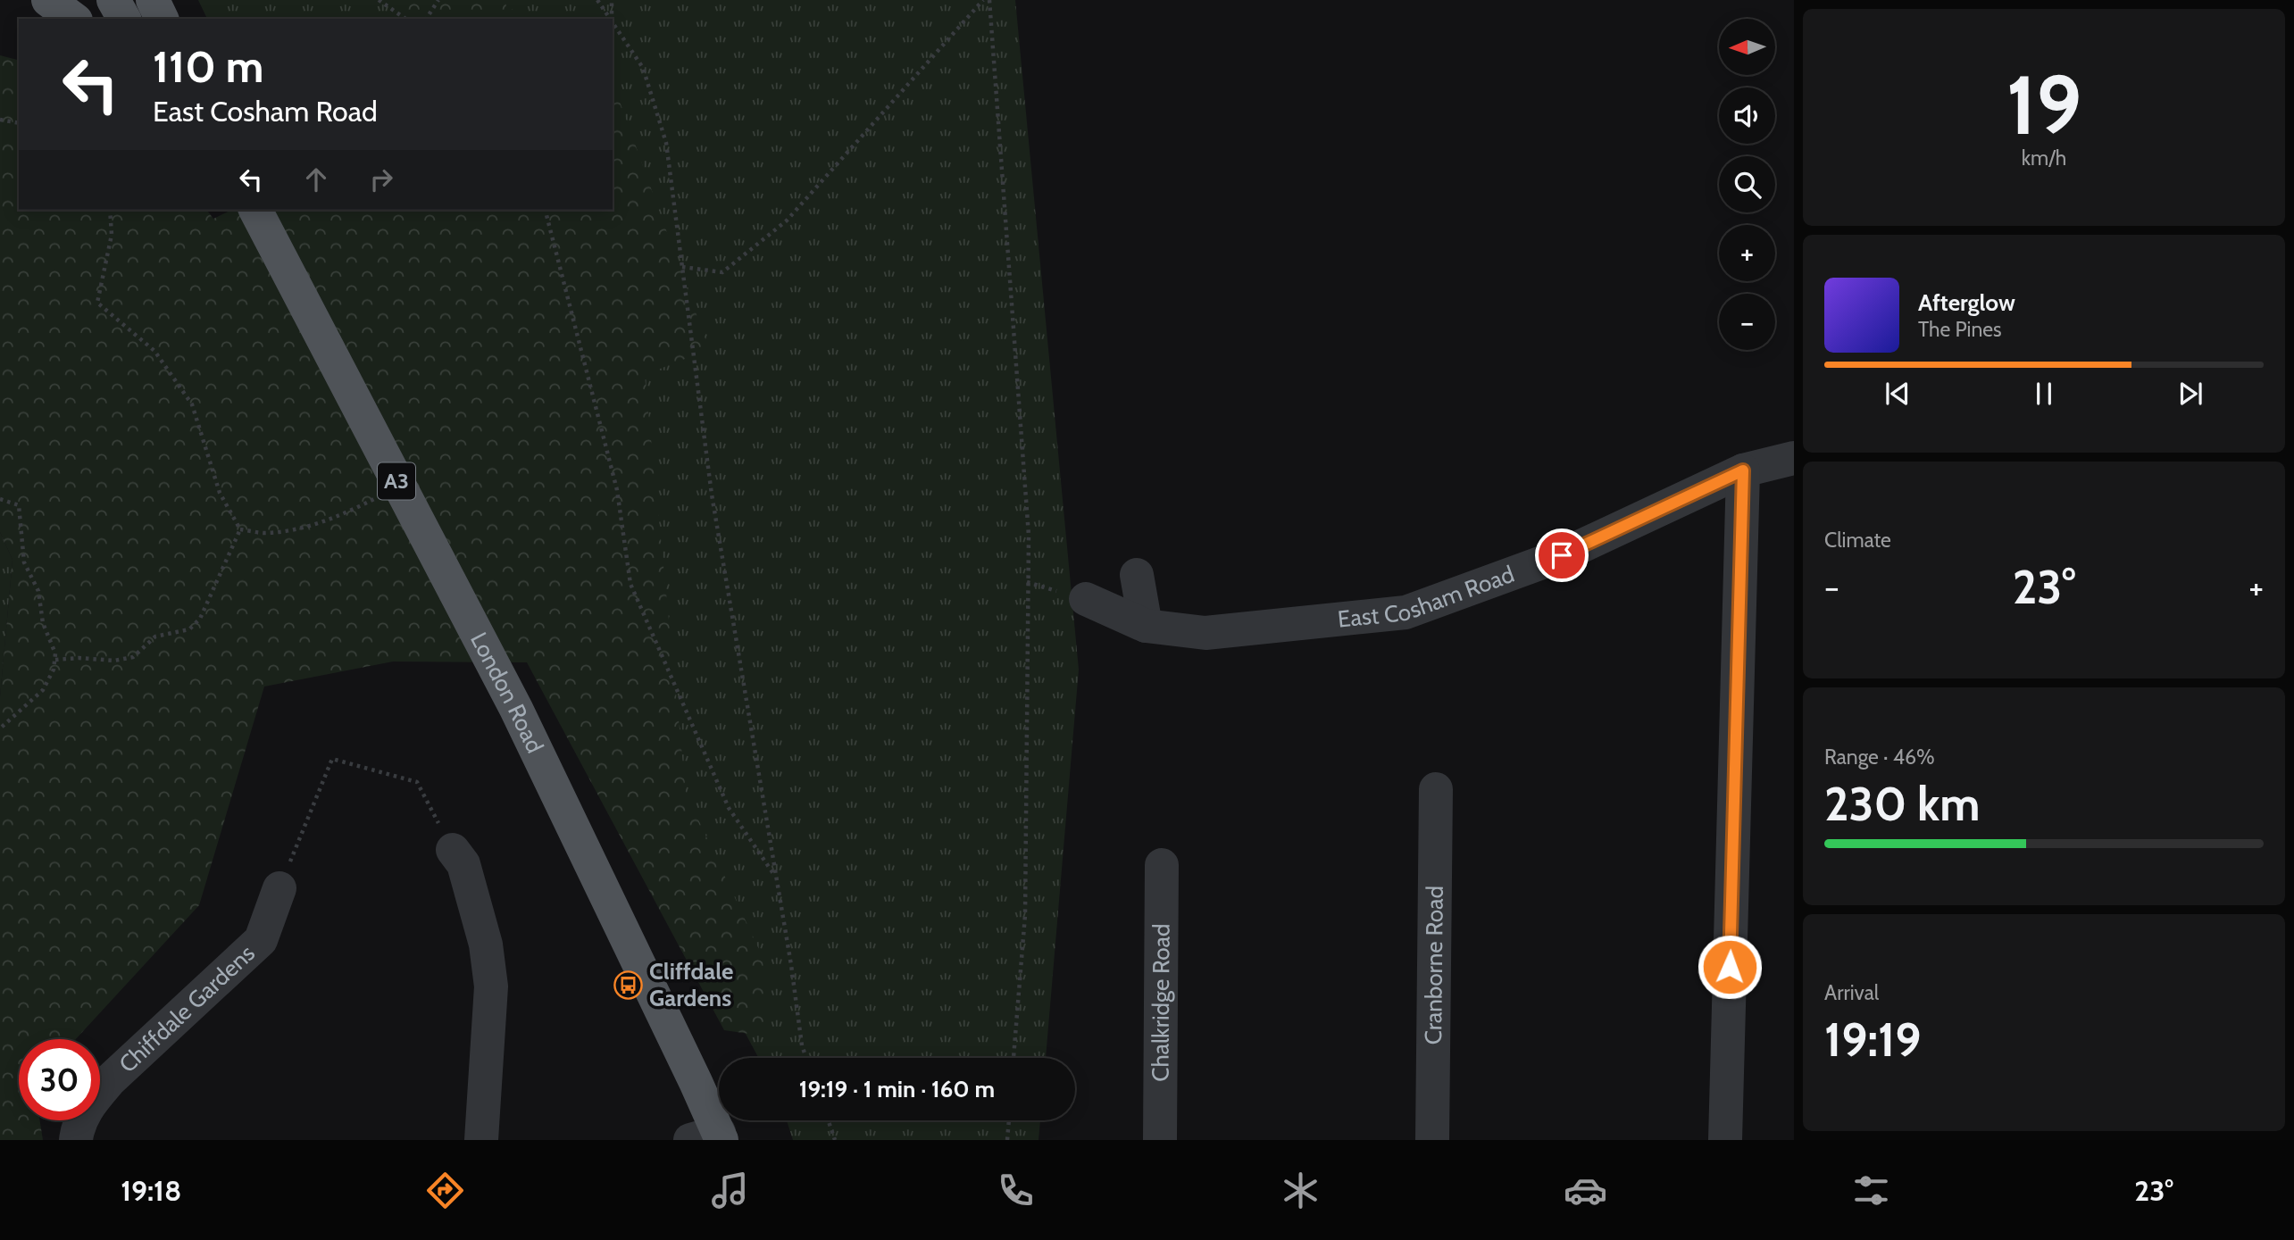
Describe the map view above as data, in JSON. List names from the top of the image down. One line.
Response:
{"streets":{"main road":["A3","London Road"],"street":["East Cosham Road","Cranborne Road","Chalkridge Road","Chiffdale Gardens"]},"places":{"bus stop":["Cliffdale Gardens"]},"north":"left","page":{"tile":[["19","km/h"],"Climate",["Range · 46%","230 km"],["Arrival","19:19"]],"map_buttons":["+","−"],"turn":["110 m","East Cosham Road"],"song":["Afterglow","The Pines"],"heat":["−","23°","+"],"limit":"30","trip":"19:19 · 1 min · 160 m","tabs":["19:18","23°"]}}
